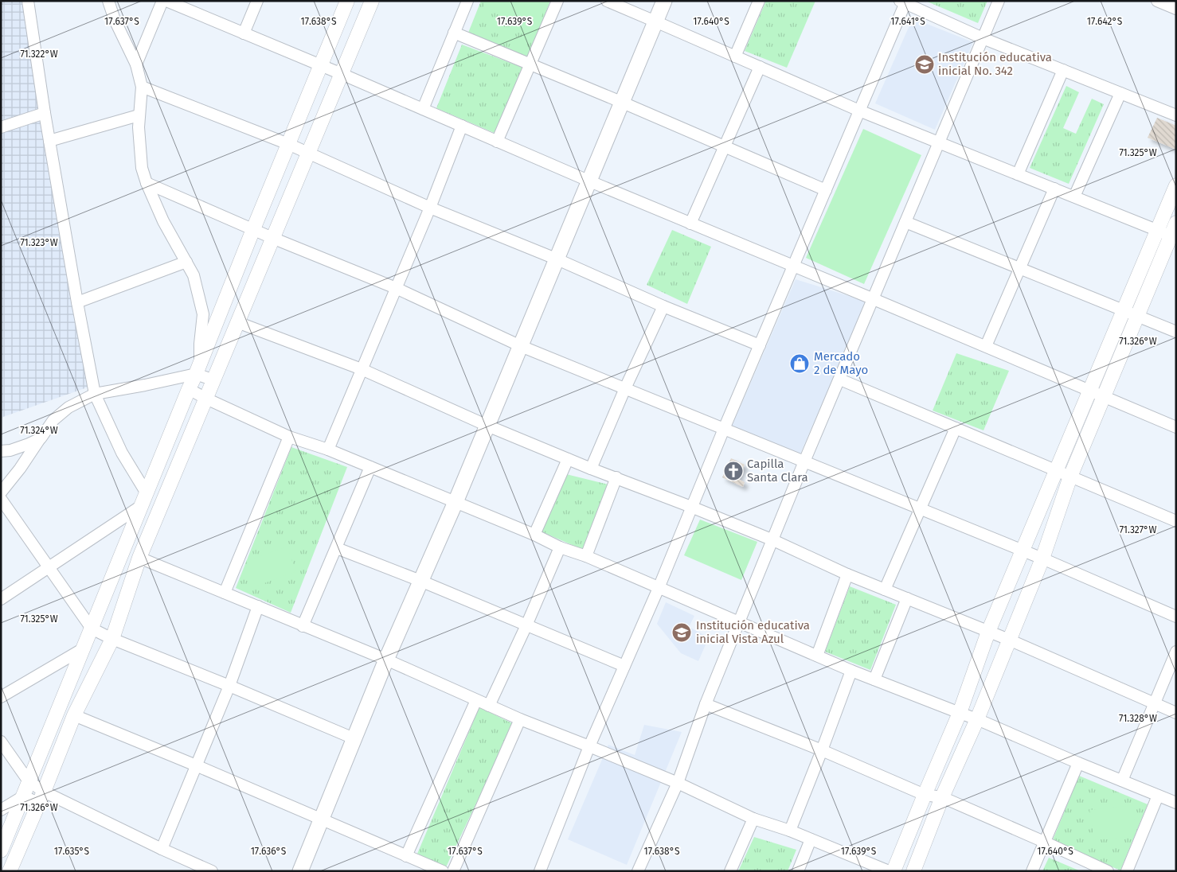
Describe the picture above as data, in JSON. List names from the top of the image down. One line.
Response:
{"places":{"school or university":["Institución educativa inicial No. 342","Institución educativa inicial Vista Azul"],"shop":["Mercado 2 de Mayo"],"church":["Capilla Santa Clara"]},"coordinates":["17.637°S","17.638°S","17.639°S","17.640°S","17.641°S","17.642°S","71.322°W","71.325°W","71.323°W","71.326°W","71.324°W","71.327°W","71.328°W","17.635°S","17.636°S"]}
